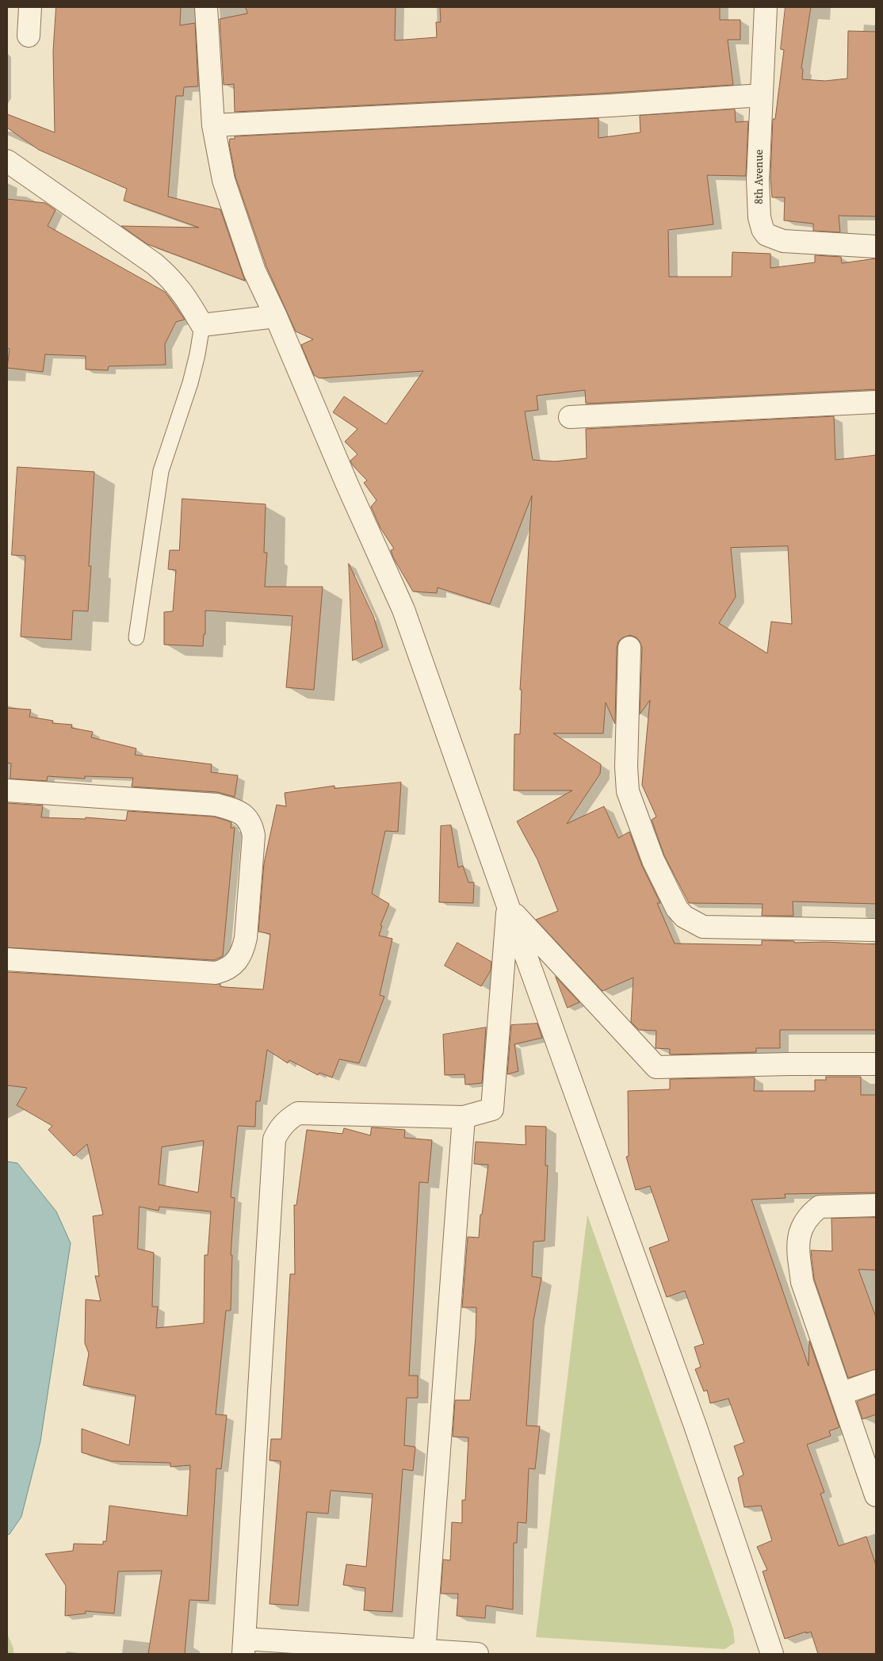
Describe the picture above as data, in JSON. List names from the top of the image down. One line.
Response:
{"streets":{"street":["8th Avenue"]}}
